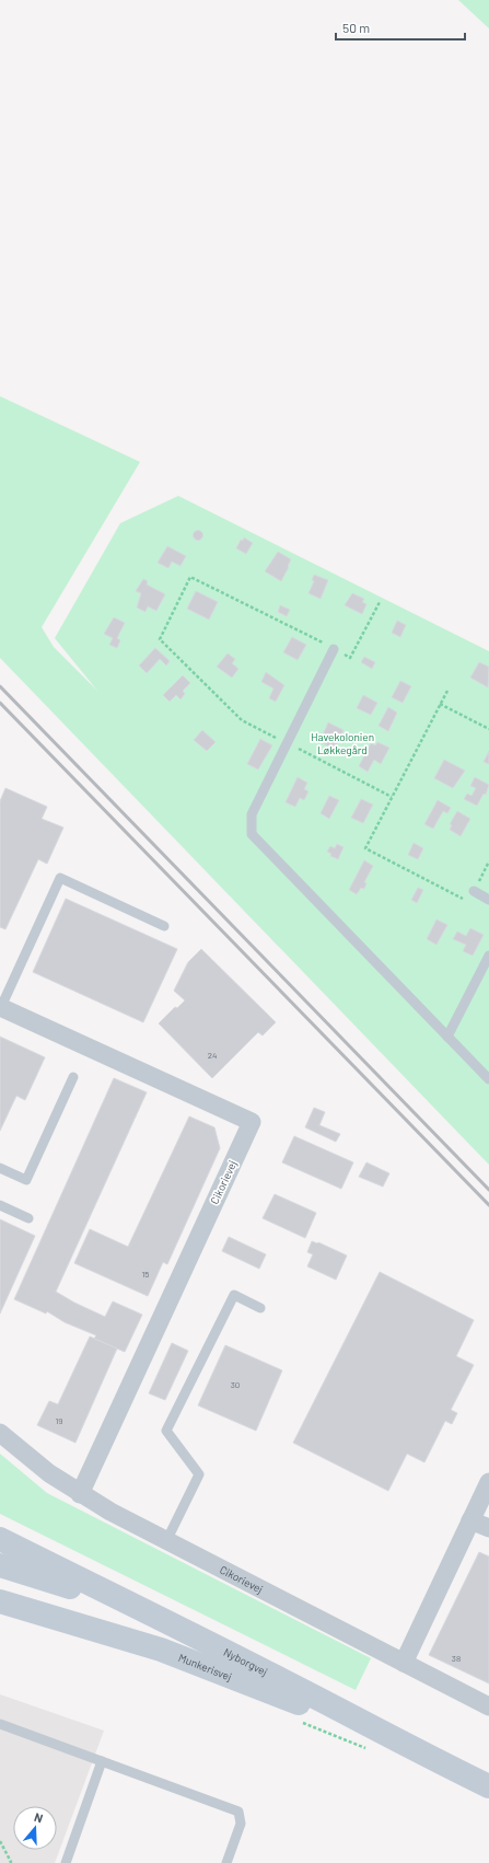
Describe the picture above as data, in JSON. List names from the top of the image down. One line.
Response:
{"streets":{"main road":["Nyborgvej","Munkerisvej"],"street":["Cikorievej"]},"crossings":[["Nyborgvej","Munkerisvej"]],"parks":["Havekolonien Løkkegård"],"house_numbers":["24","15","30","19","38"],"scale_bar":"50 m","north":"top"}
